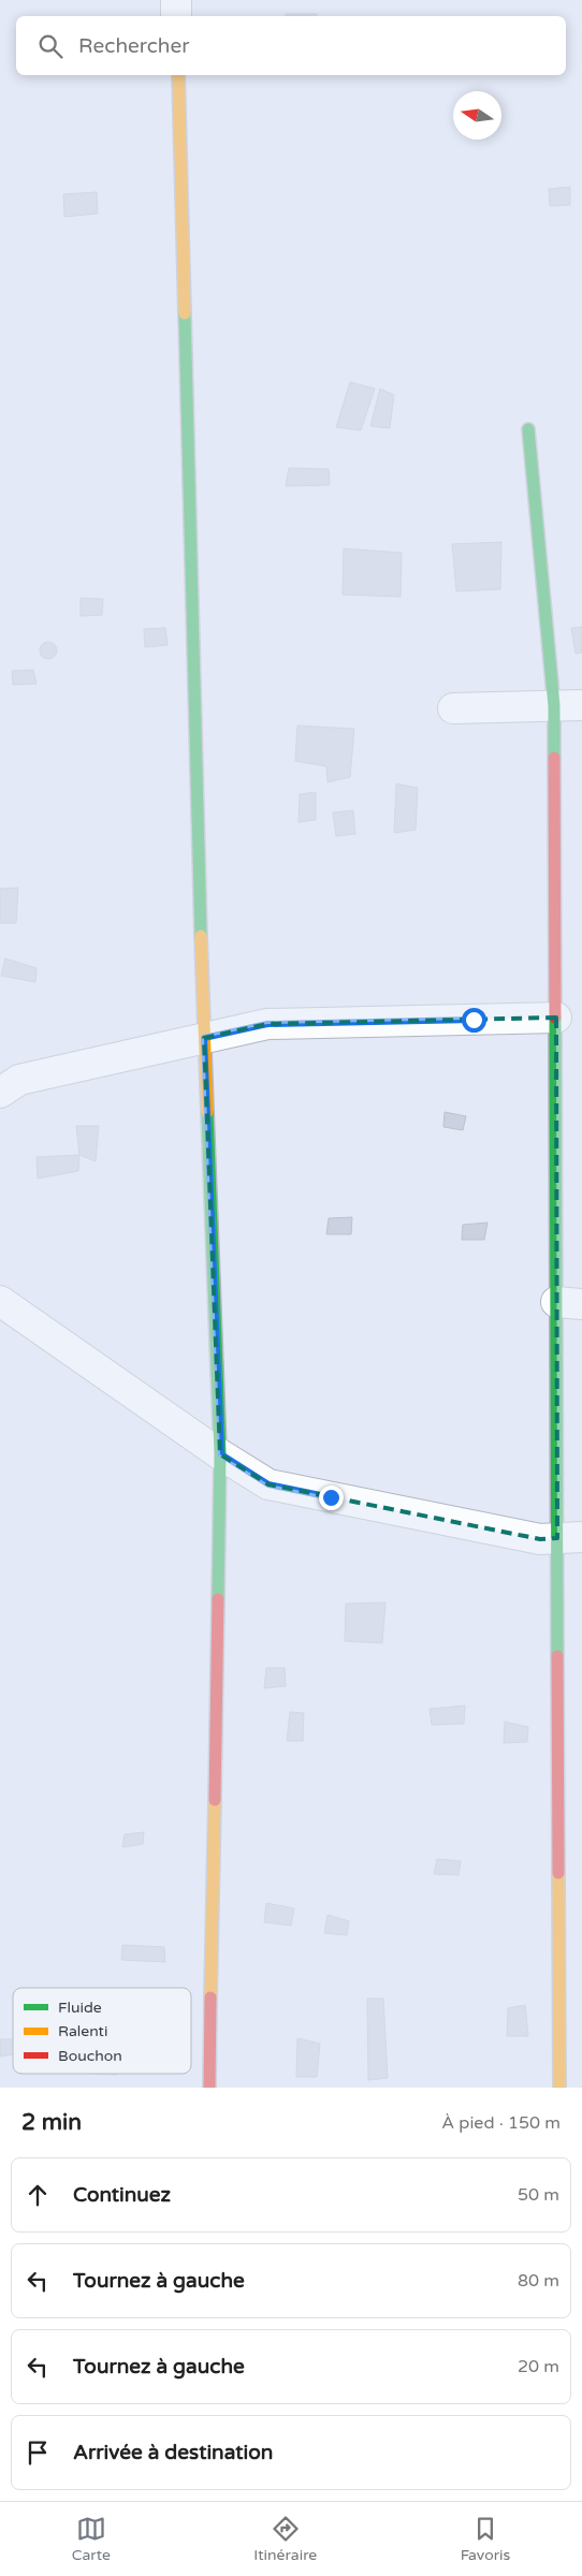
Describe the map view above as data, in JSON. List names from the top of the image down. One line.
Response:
{"legend":["Fluide","Ralenti","Bouchon"],"north":"left","page":{"search":"Rechercher","heading":["2 min","À pied · 150 m"],"list":[["Continuez","50 m"],["Tournez à gauche","80 m"],["Tournez à gauche","20 m"],"Arrivée à destination"],"nav":["Carte","Itinéraire","Favoris"]}}
